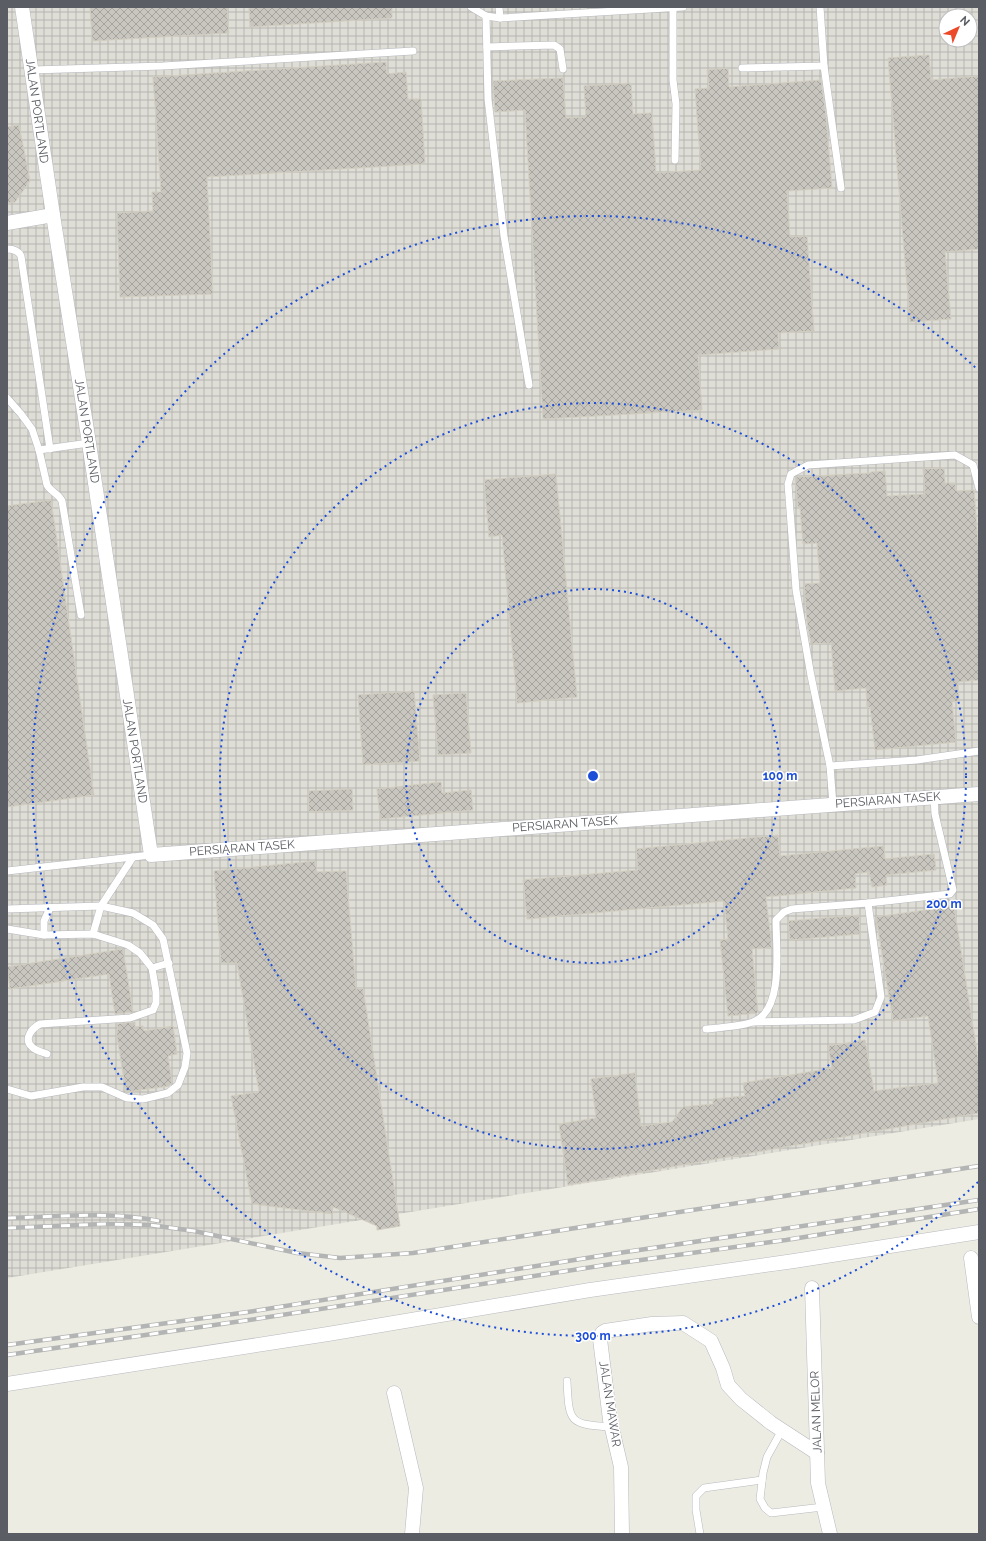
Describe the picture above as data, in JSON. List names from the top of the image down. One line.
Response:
{"streets":{"street":["JALAN PORTLAND","PERSIARAN TASEK","JALAN MAWAR","JALAN MELOR"]},"crossings":[["JALAN PORTLAND","PERSIARAN TASEK"],["JALAN MAWAR","JALAN MELOR"]],"north":"top right","rings":["100 m","200 m","300 m"]}
